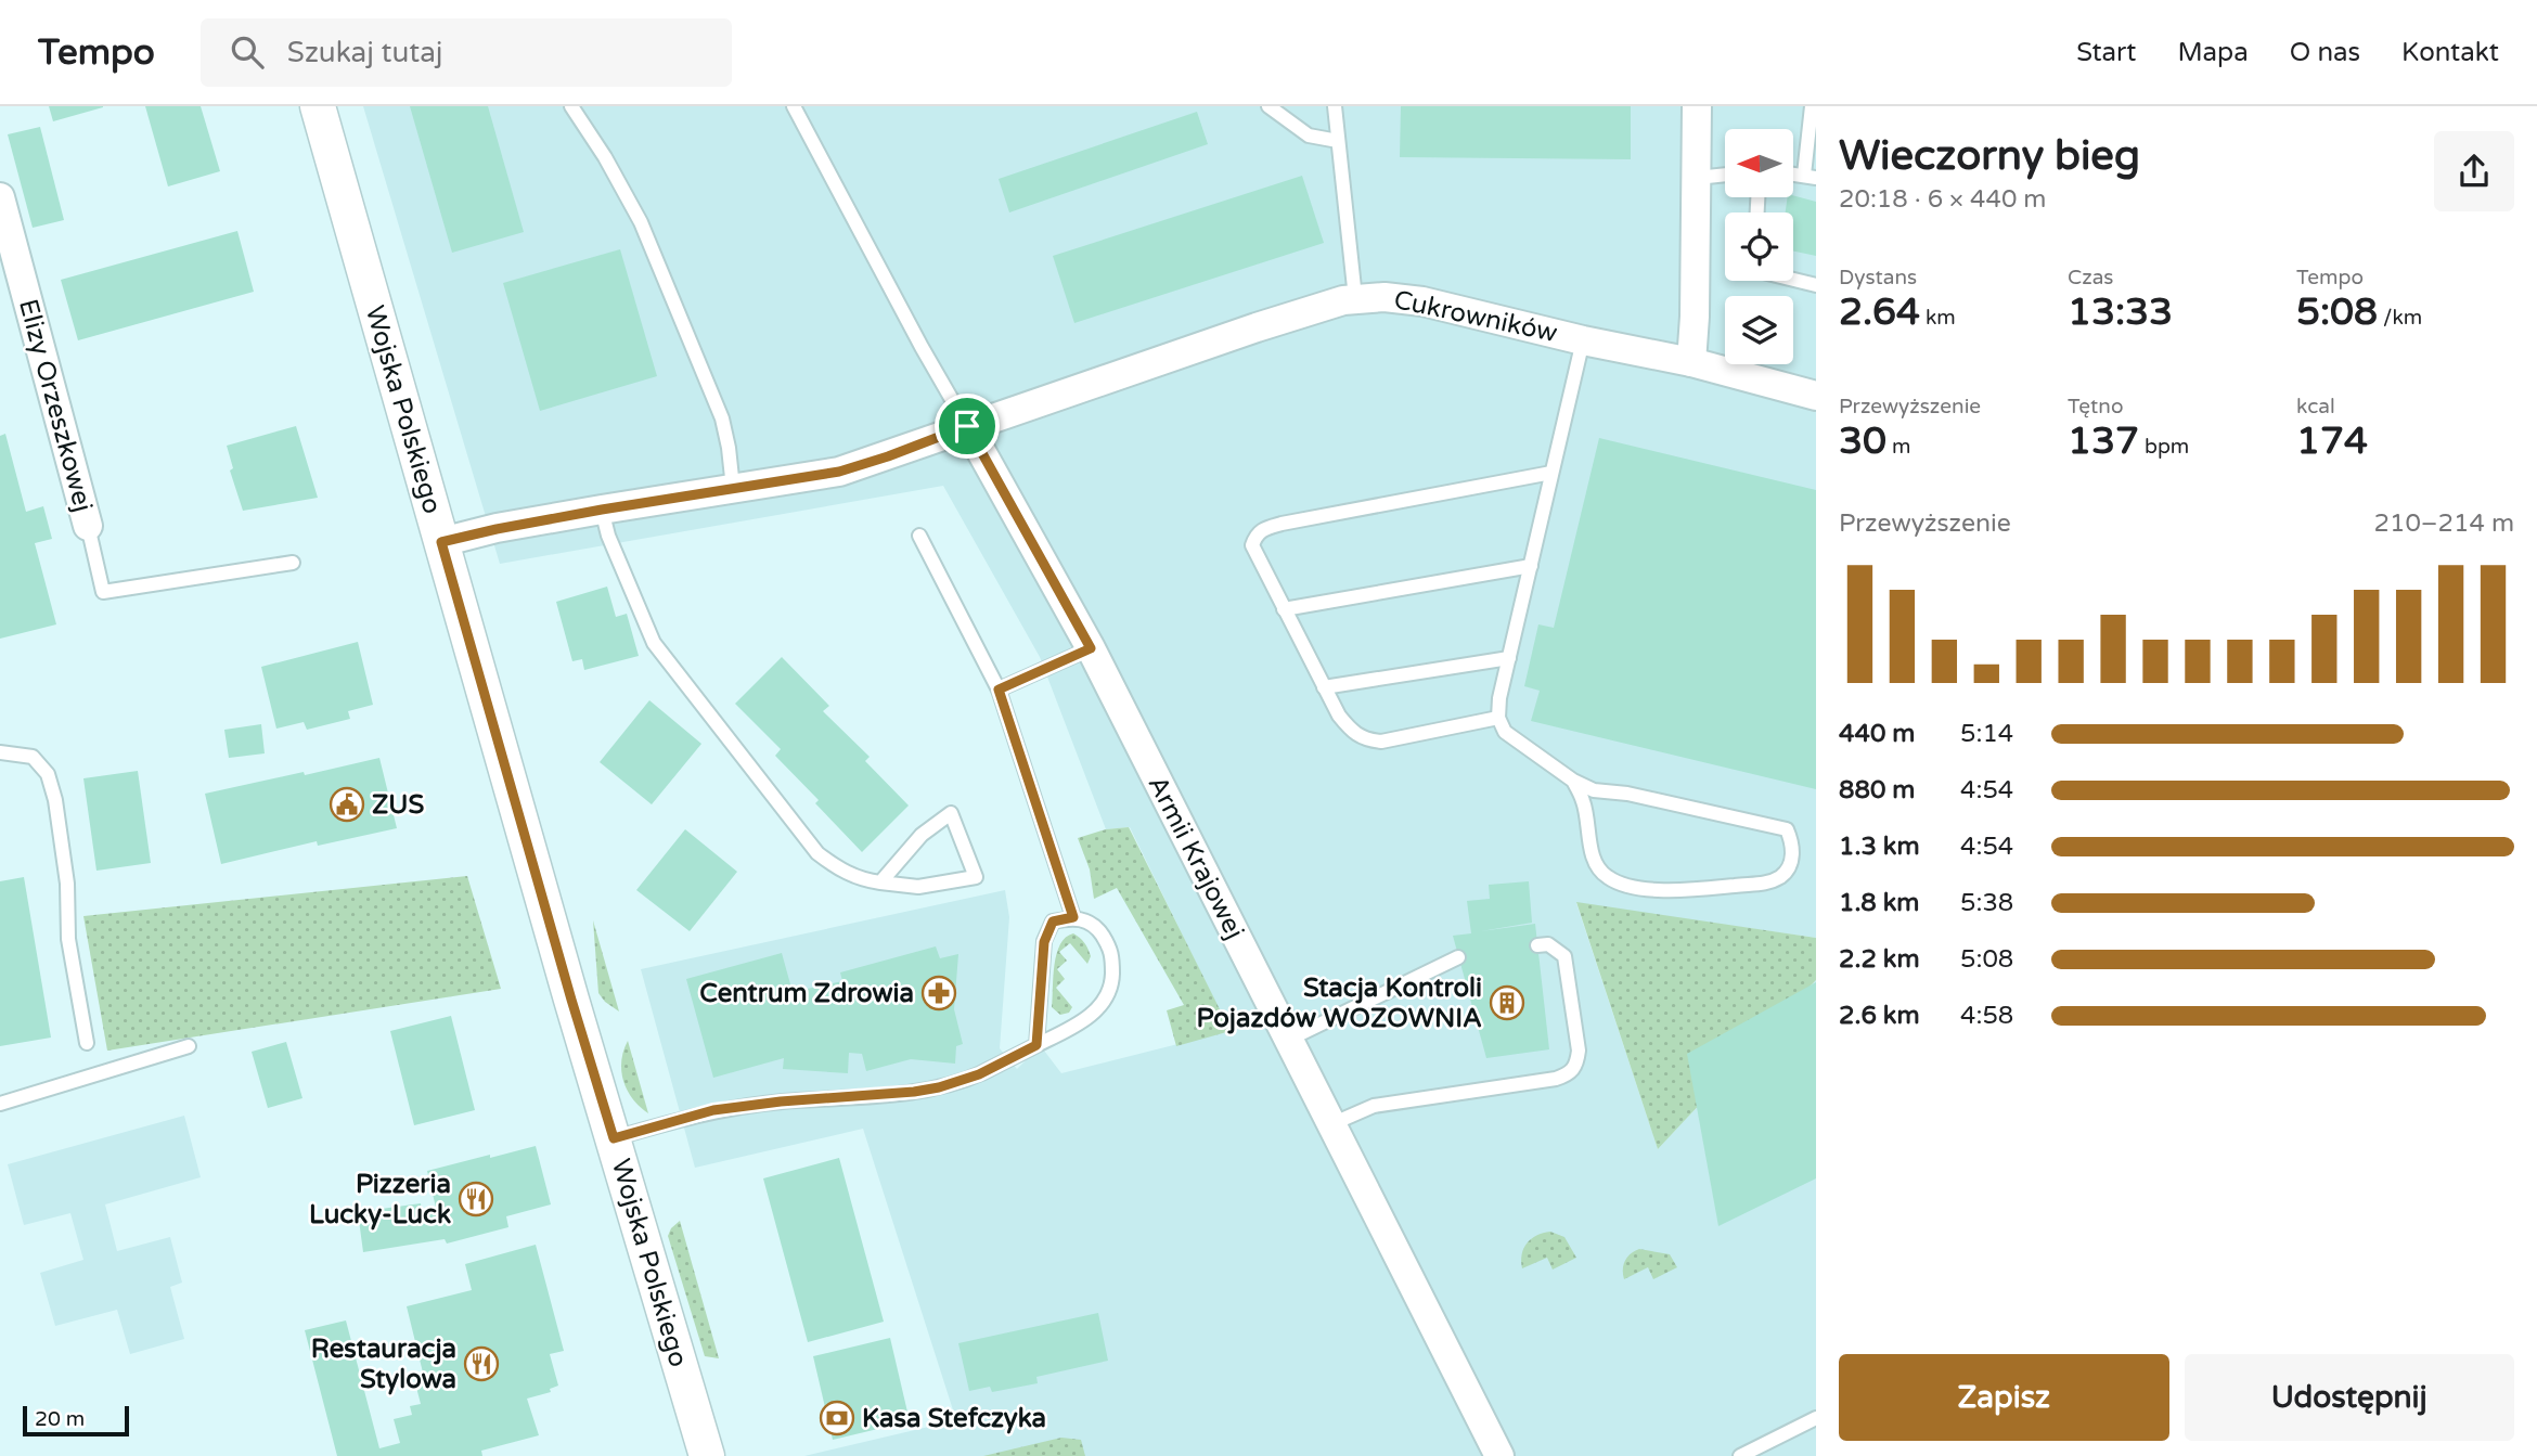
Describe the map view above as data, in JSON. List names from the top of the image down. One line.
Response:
{"streets":{"street":["Cukrowników","Elizy Orzeszkowej","Wojska Polskiego","Armii Krajowej"]},"crossings":[["Cukrowników","Wojska Polskiego"],["Cukrowników","Armii Krajowej"]],"places":{"public building":["ZUS"],"pharmacy":["Centrum Zdrowia"],"building":["Stacja Kontroli Pojazdów WOZOWNIA"],"restaurant":["Pizzeria Lucky-Luck","Restauracja Stylowa"],"bank":["Kasa Stefczyka"]},"scale_bar":"20 m","north":"left","page":{"header":"Tempo","search":"Szukaj tutaj","nav":["Start","Mapa","O nas","Kontakt"],"heading":["Wieczorny bieg","20:18 · 6 × 440 m"],"stats":[["Dystans","2.64 km"],["Czas","13:33"],["Tempo","5:08 /km"],["Przewyższenie","30 m"],["Tętno","137 bpm"],["kcal","174"]],"chart":["Przewyższenie","210–214 m"],"list":[{"name":"440 m","note":"5:14"},{"name":"880 m","note":"4:54"},{"name":"1.3 km","note":"4:54"},{"name":"1.8 km","note":"5:38"},{"name":"2.2 km","note":"5:08"},{"name":"2.6 km","note":"4:58"}],"buttons":["Zapisz","Udostępnij"],"scale":"20 m"}}
